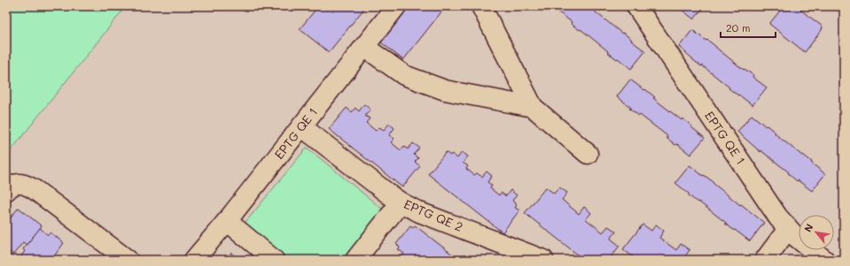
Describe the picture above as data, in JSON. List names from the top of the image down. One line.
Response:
{"streets":{"street":["EPTG QE 1","EPTG QE 2"]},"crossings":[["EPTG QE 1","EPTG QE 2"]],"scale_bar":"20 m","north":"top left"}
